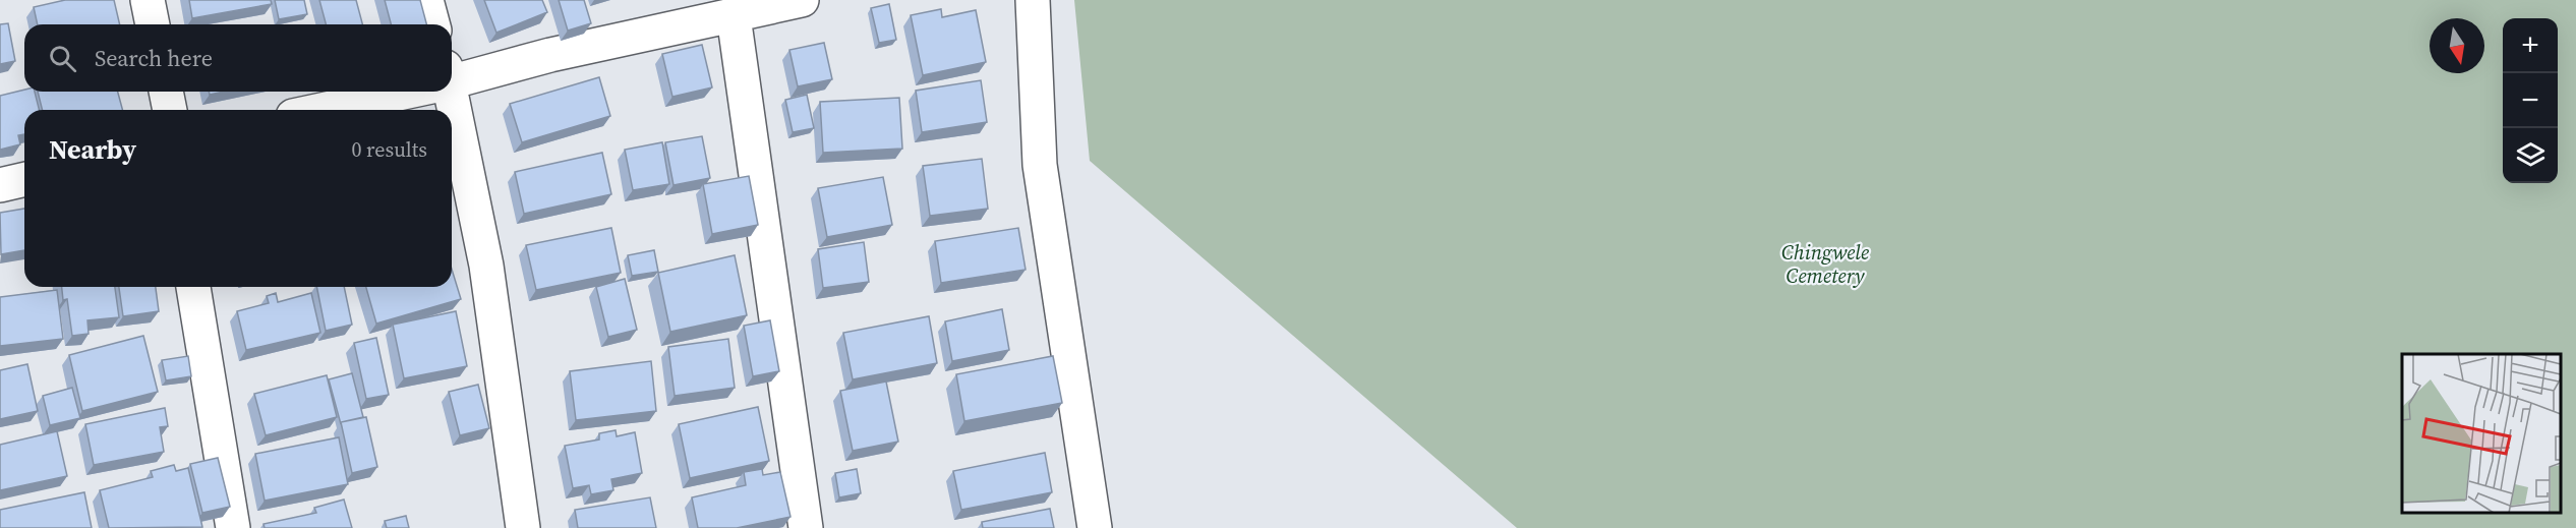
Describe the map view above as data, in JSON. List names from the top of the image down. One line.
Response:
{"parks":["Chingwele Cemetery"],"north":"bottom","page":{"map_buttons":["+","−"],"search":"Search here","heading":["Nearby","0 results"]}}
